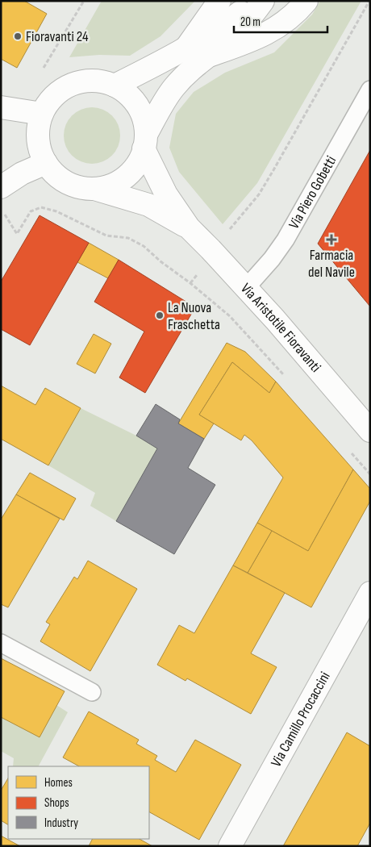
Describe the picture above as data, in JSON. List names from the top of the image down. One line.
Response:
{"streets":{"street":["Via Aristotile Fioravanti","Via Camillo Procaccini"],"lane":["Via Piero Gobetti"]},"crossings":[["Via Piero Gobetti","Via Aristotile Fioravanti"]],"places":{"other":["Fioravanti 24","La Nuova Fraschetta"],"health":["Farmacia del Navile"]},"legend":["Homes","Shops","Industry"],"scale_bar":"20 m"}
